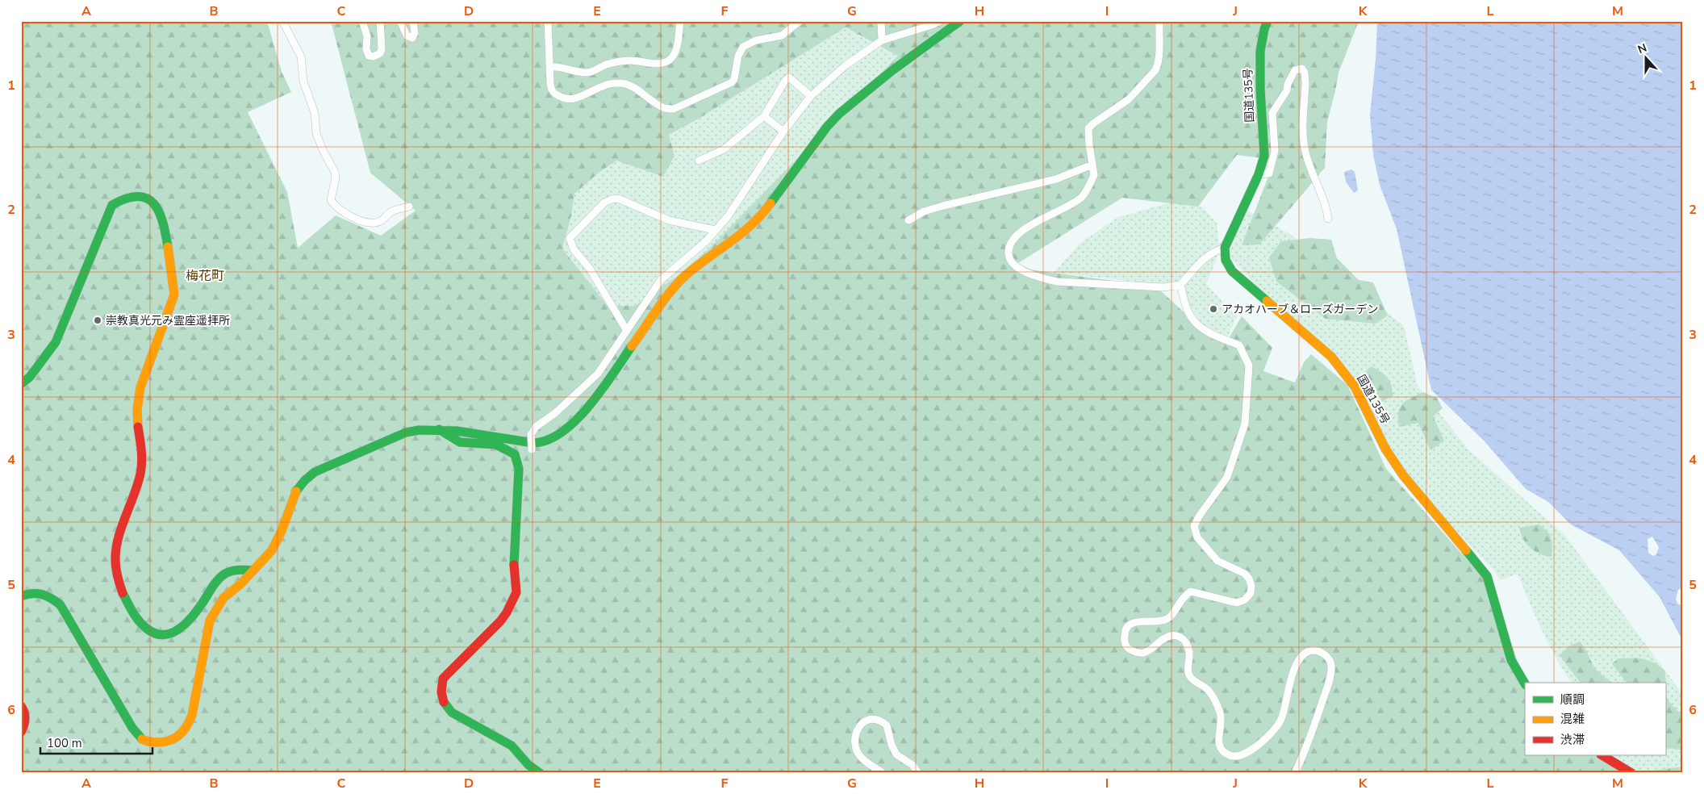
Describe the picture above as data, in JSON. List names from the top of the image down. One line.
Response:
{"streets":{"main road":["国道135号"]},"districts":["梅花町"],"places":["アカオハーブ＆ローズガーデン","崇教真光元み霊座遥拝所"],"legend":["順調","混雑","渋滞"],"scale_bar":"100 m","north":"top","grid":{"columns":["A","B","C","D","E","F","G","H","I","J","K","L","M"],"rows":["1","2","3","4","5","6"]}}
